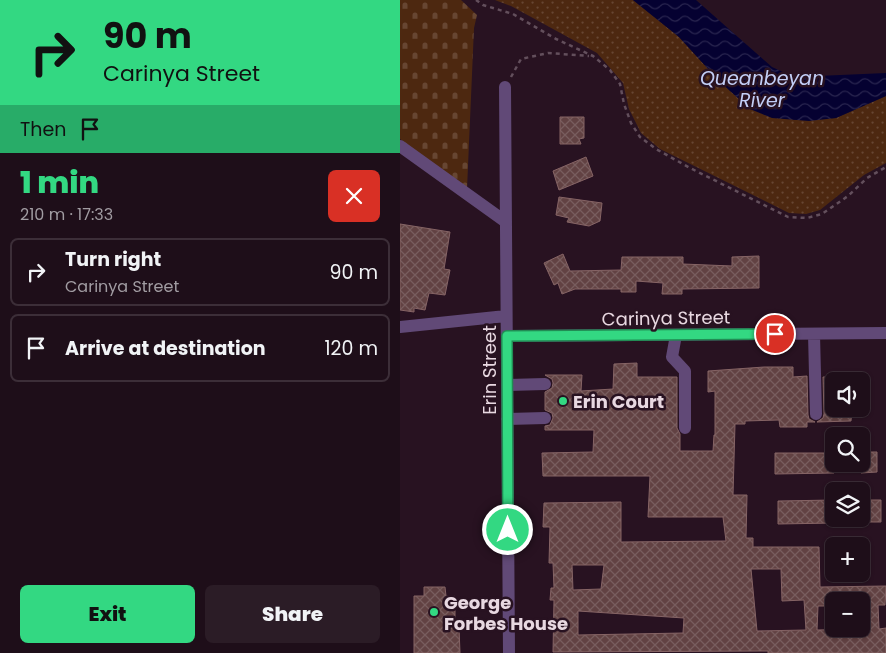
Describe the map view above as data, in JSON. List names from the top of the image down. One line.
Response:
{"streets":{"street":["Carinya Street","Erin Street"]},"crossings":[["Carinya Street","Erin Street"]],"water":["Queanbeyan River"],"places":["Erin Court","George Forbes House"],"page":{"turn":["90 m","Carinya Street"],"then":"Then","heading":["1 min","210 m · 17:33"],"list":[{"name":"Turn right","note":"Carinya Street","value":"90 m"},{"name":"Arrive at destination","value":"120 m"}],"map_buttons":["+","−"],"buttons":["Exit","Share"]}}
